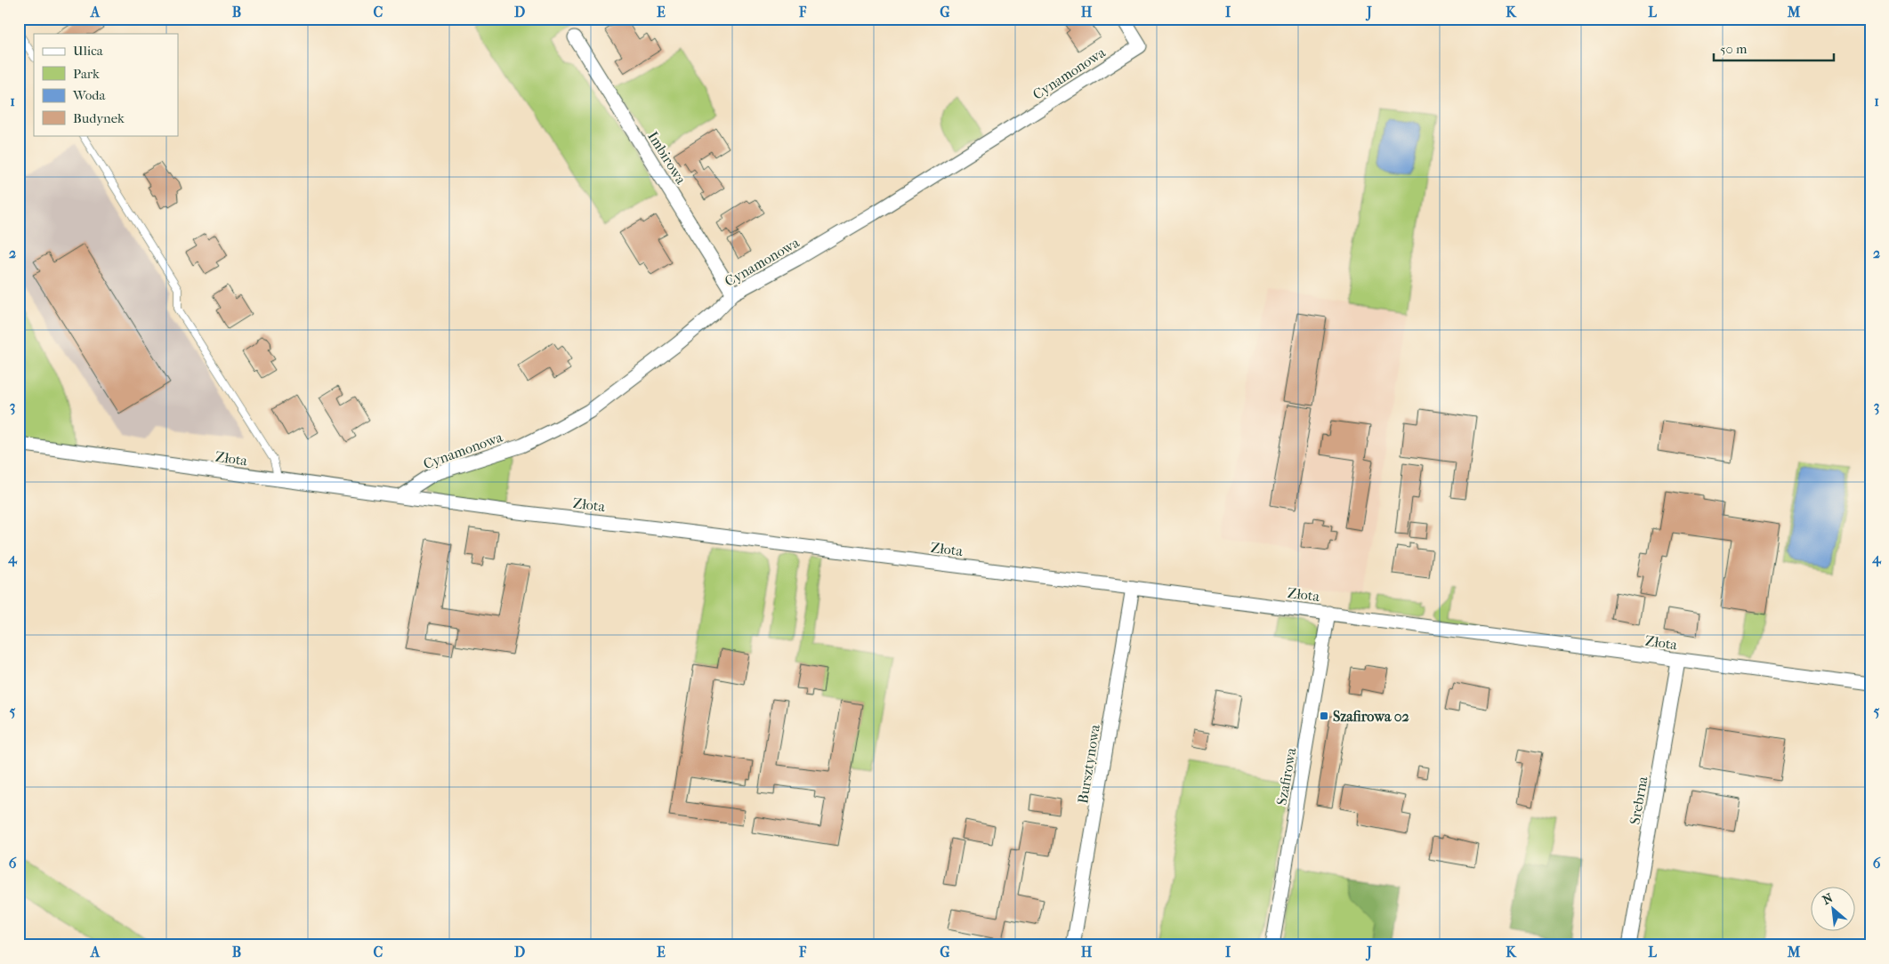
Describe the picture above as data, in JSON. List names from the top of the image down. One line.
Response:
{"streets":{"street":["Cynamonowa","Imbirowa","Złota","Bursztynowa","Szafirowa","Srebrna"]},"crossings":[["Cynamonowa","Imbirowa"],["Cynamonowa","Złota"],["Złota","Bursztynowa"],["Złota","Szafirowa"],["Złota","Srebrna"]],"places":{"transit":["Szafirowa 02"]},"legend":["Ulica","Park","Woda","Budynek"],"scale_bar":"50 m","north":"top left","grid":{"columns":["A","B","C","D","E","F","G","H","I","J","K","L","M"],"rows":["1","2","3","4","5","6"]}}
